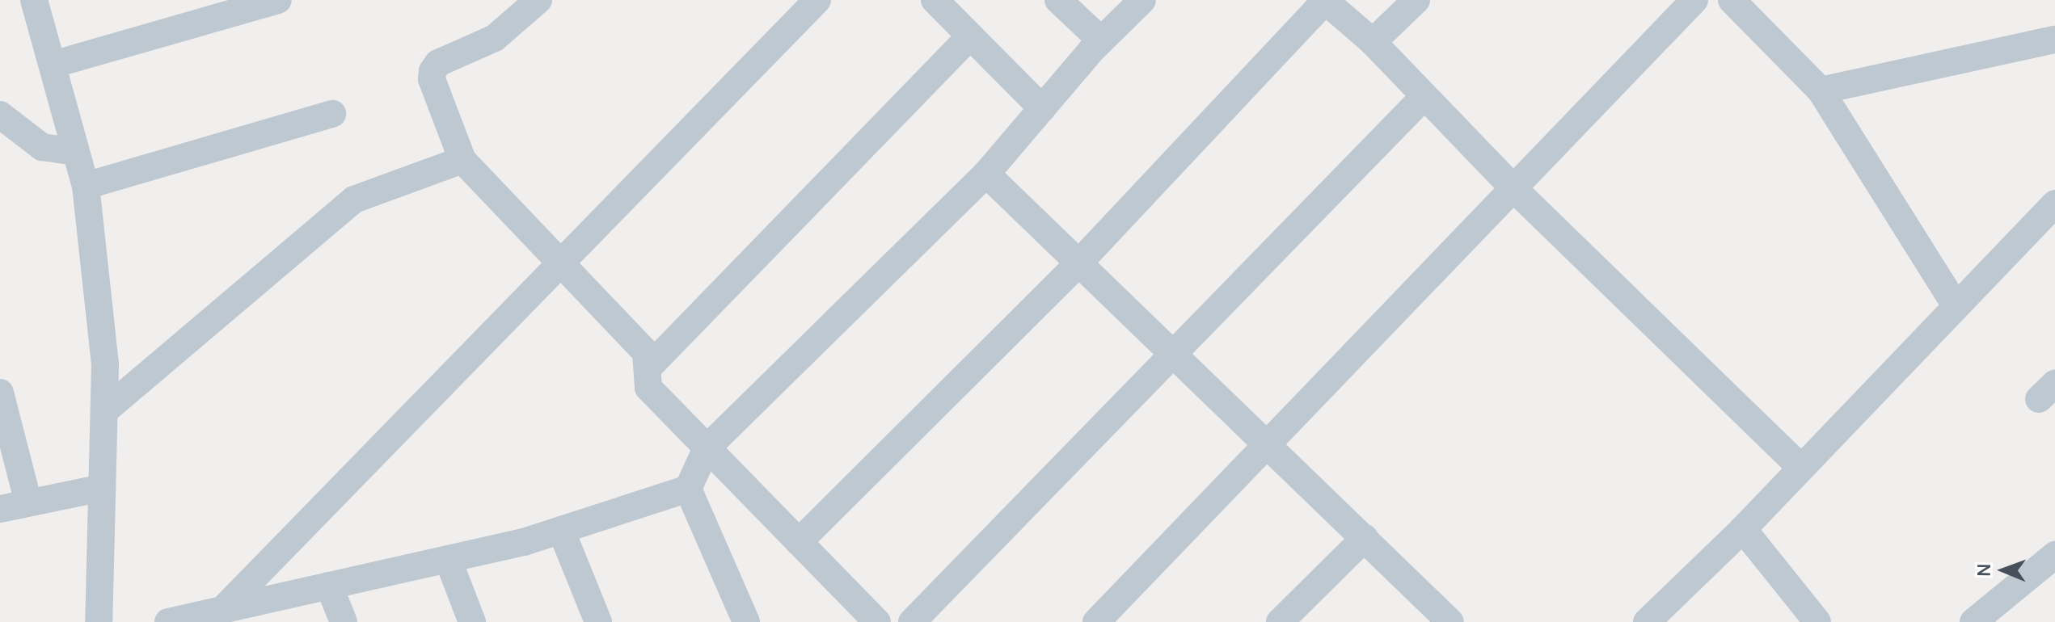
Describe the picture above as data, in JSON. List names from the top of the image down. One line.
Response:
{"north":"left"}
